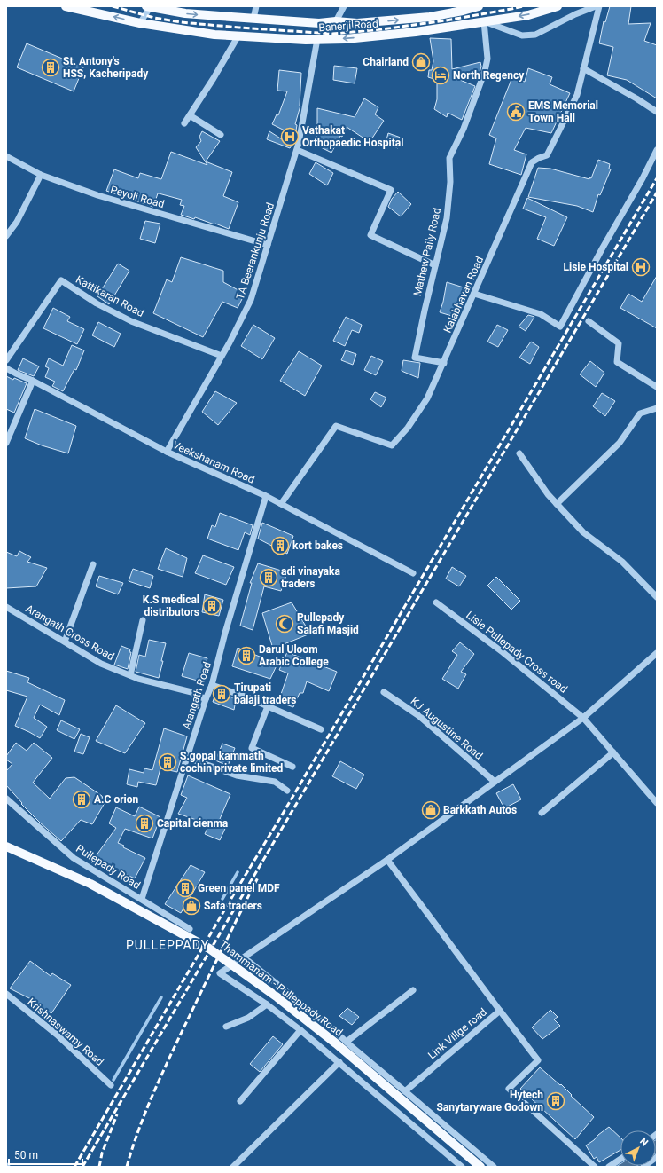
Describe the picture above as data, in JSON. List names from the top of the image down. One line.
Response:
{"streets":{"main road":["Banerji Road","Thammanam - Pulleppady Road"],"street":["Peyoli Road","TA Beerankunju Road","Mathew Paily Road","Kalabhavan Road","Kattikaran Road","Veekshanam Road","Arangath Cross Road","Lisie Pullepady Cross road","Arangath Road","KJ Augustine Road","Pullepady Road","Krishnaswamy Road","Link Villge road"]},"crossings":[["Banerji Road","TA Beerankunju Road"],["Banerji Road","Mathew Paily Road"],["Peyoli Road","TA Beerankunju Road"],["TA Beerankunju Road","Kattikaran Road"],["TA Beerankunju Road","Veekshanam Road"],["Mathew Paily Road","Kalabhavan Road"],["Kalabhavan Road","Veekshanam Road"],["Veekshanam Road","Arangath Road"],["Arangath Cross Road","Arangath Road"],["Arangath Road","Pullepady Road"]],"districts":["PULLEPPADY"],"places":{"shop":["Chairland","Barkkath Autos","Safa traders"],"building":["St. Antony's HSS, Kacheripady","kort bakes","adi vinayaka traders","K.S medical distributors","Darul Uloom Arabic College","Tirupati balaji traders","S.gopal kammath cochin private limited","A.C orion","Capital cienma","Green panel MDF","Hytech Sanytaryware Godown"],"hotel":["North Regency"],"public building":["EMS Memorial Town Hall"],"hospital":["Vathakat Orthopaedic Hospital","Lisie Hospital"],"mosque":["Pullepady Salafi Masjid"]},"scale_bar":"50 m","north":"top right"}
